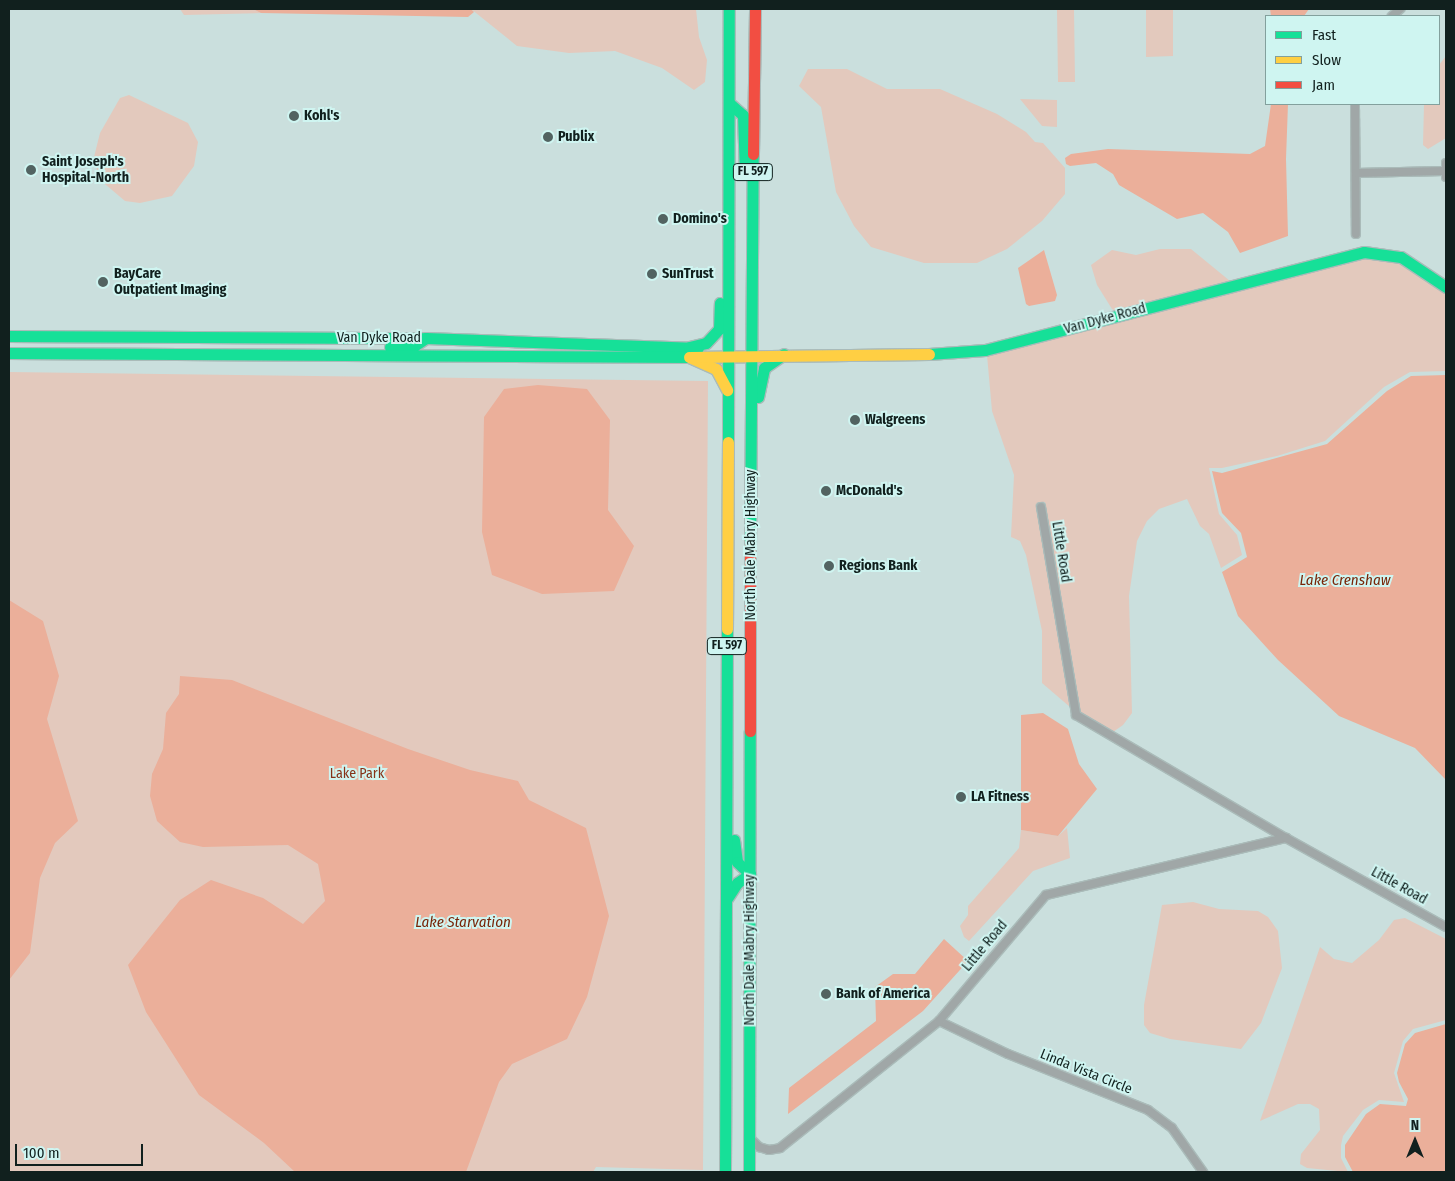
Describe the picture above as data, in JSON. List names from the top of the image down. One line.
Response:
{"streets":{"main road":["FL 597","Van Dyke Road","North Dale Mabry Highway"],"street":["Little Road","Linda Vista Circle"]},"crossings":[["Van Dyke Road","North Dale Mabry Highway"],["North Dale Mabry Highway","Little Road"],["Little Road","Linda Vista Circle"]],"water":["Lake Crenshaw","Lake Starvation"],"parks":["Lake Park"],"places":["Kohl's","Publix","Saint Joseph's Hospital-North","Domino's","SunTrust","BayCare Outpatient Imaging","Walgreens","McDonald's","Regions Bank","LA Fitness","Bank of America"],"legend":["Fast","Slow","Jam"],"scale_bar":"100 m","north":"top"}
